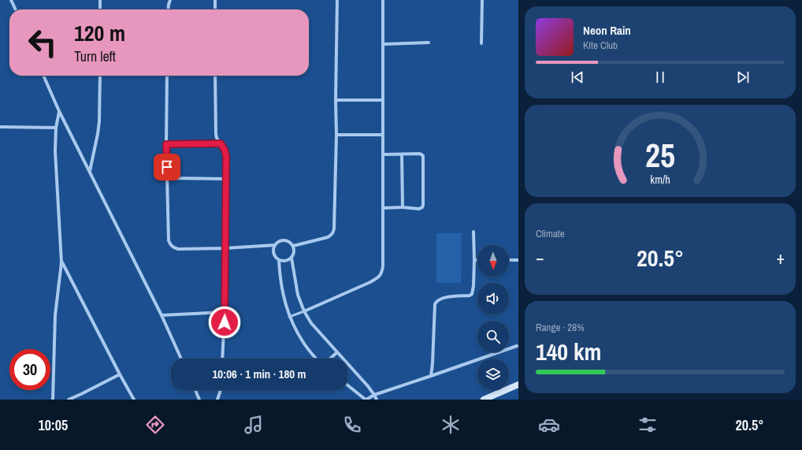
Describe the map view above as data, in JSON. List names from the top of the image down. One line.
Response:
{"north":"bottom","page":{"turn":["120 m","Turn left"],"song":["Neon Rain","Kite Club"],"tile":["Climate",["Range · 28%","140 km"]],"heat":["−","20.5°","+"],"limit":"30","trip":"10:06 · 1 min · 180 m","tabs":["10:05","20.5°"],"gauge":["25","km/h"]}}
